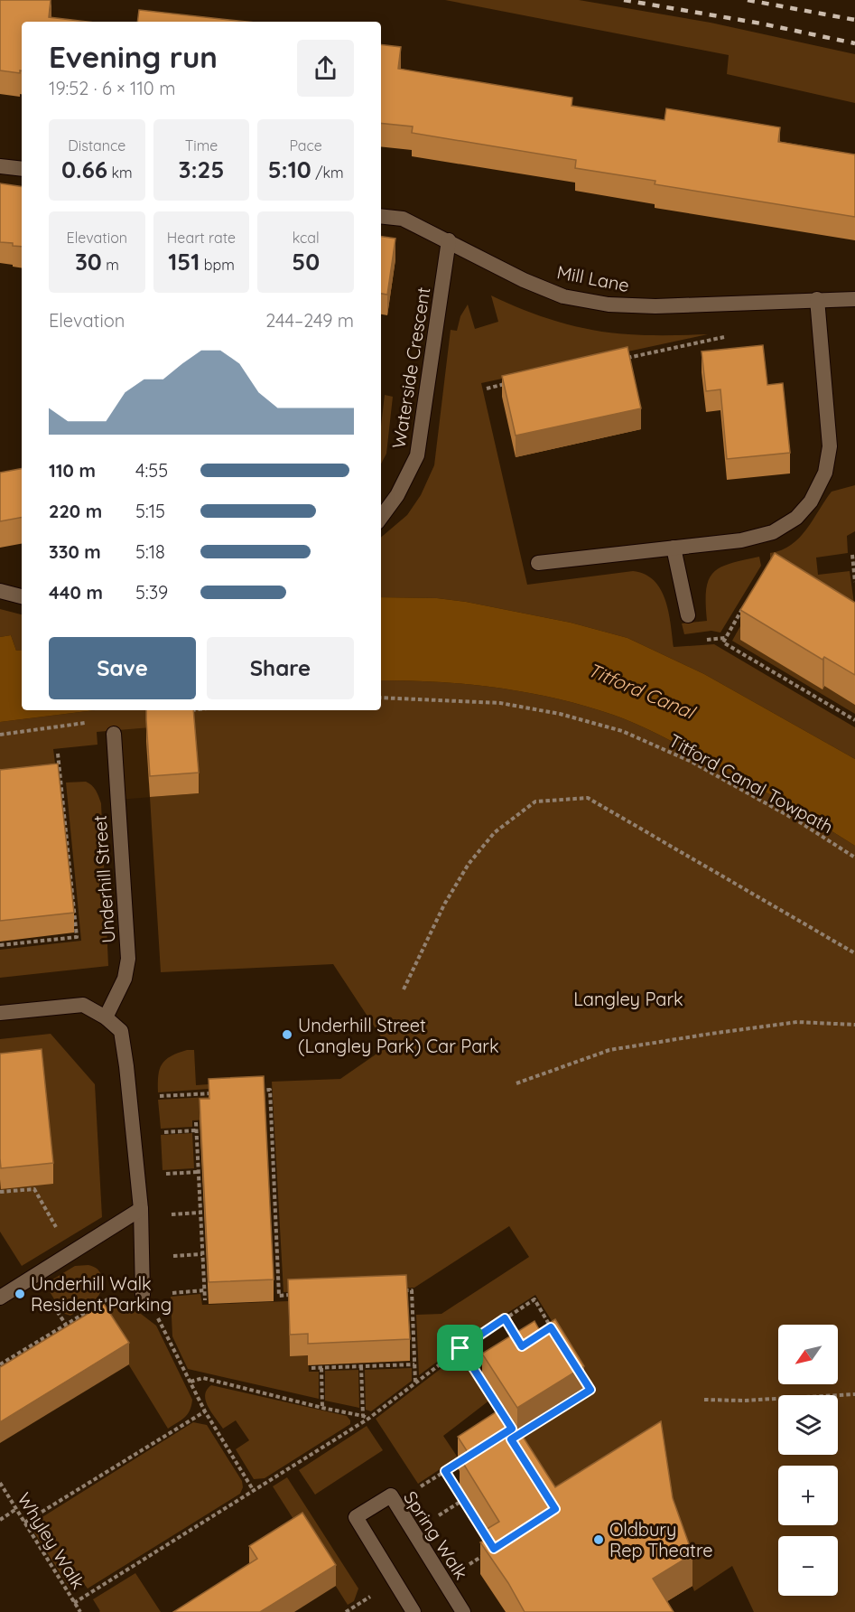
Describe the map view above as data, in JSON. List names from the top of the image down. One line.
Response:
{"streets":{"street":["Mill Lane","Waterside Crescent","Underhill Street","Spring Walk"],"path":["Titford Canal Towpath","Whyley Walk"]},"crossings":[["Mill Lane","Waterside Crescent"]],"water":["Titford Canal"],"parks":["Langley Park"],"places":["Underhill Street (Langley Park) Car Park","Underhill Walk Resident Parking","Oldbury Rep Theatre"],"north":"bottom left","page":{"heading":["Evening run","19:52 · 6 × 110 m"],"stats":[["Distance","0.66 km"],["Time","3:25"],["Pace","5:10 /km"],["Elevation","30 m"],["Heart rate","151 bpm"],["kcal","50"]],"chart":["Elevation","244–249 m"],"list":[{"name":"110 m","note":"4:55"},{"name":"220 m","note":"5:15"},{"name":"330 m","note":"5:18"},{"name":"440 m","note":"5:39"}],"buttons":["Save","Share"],"map_buttons":["+","−"]}}
